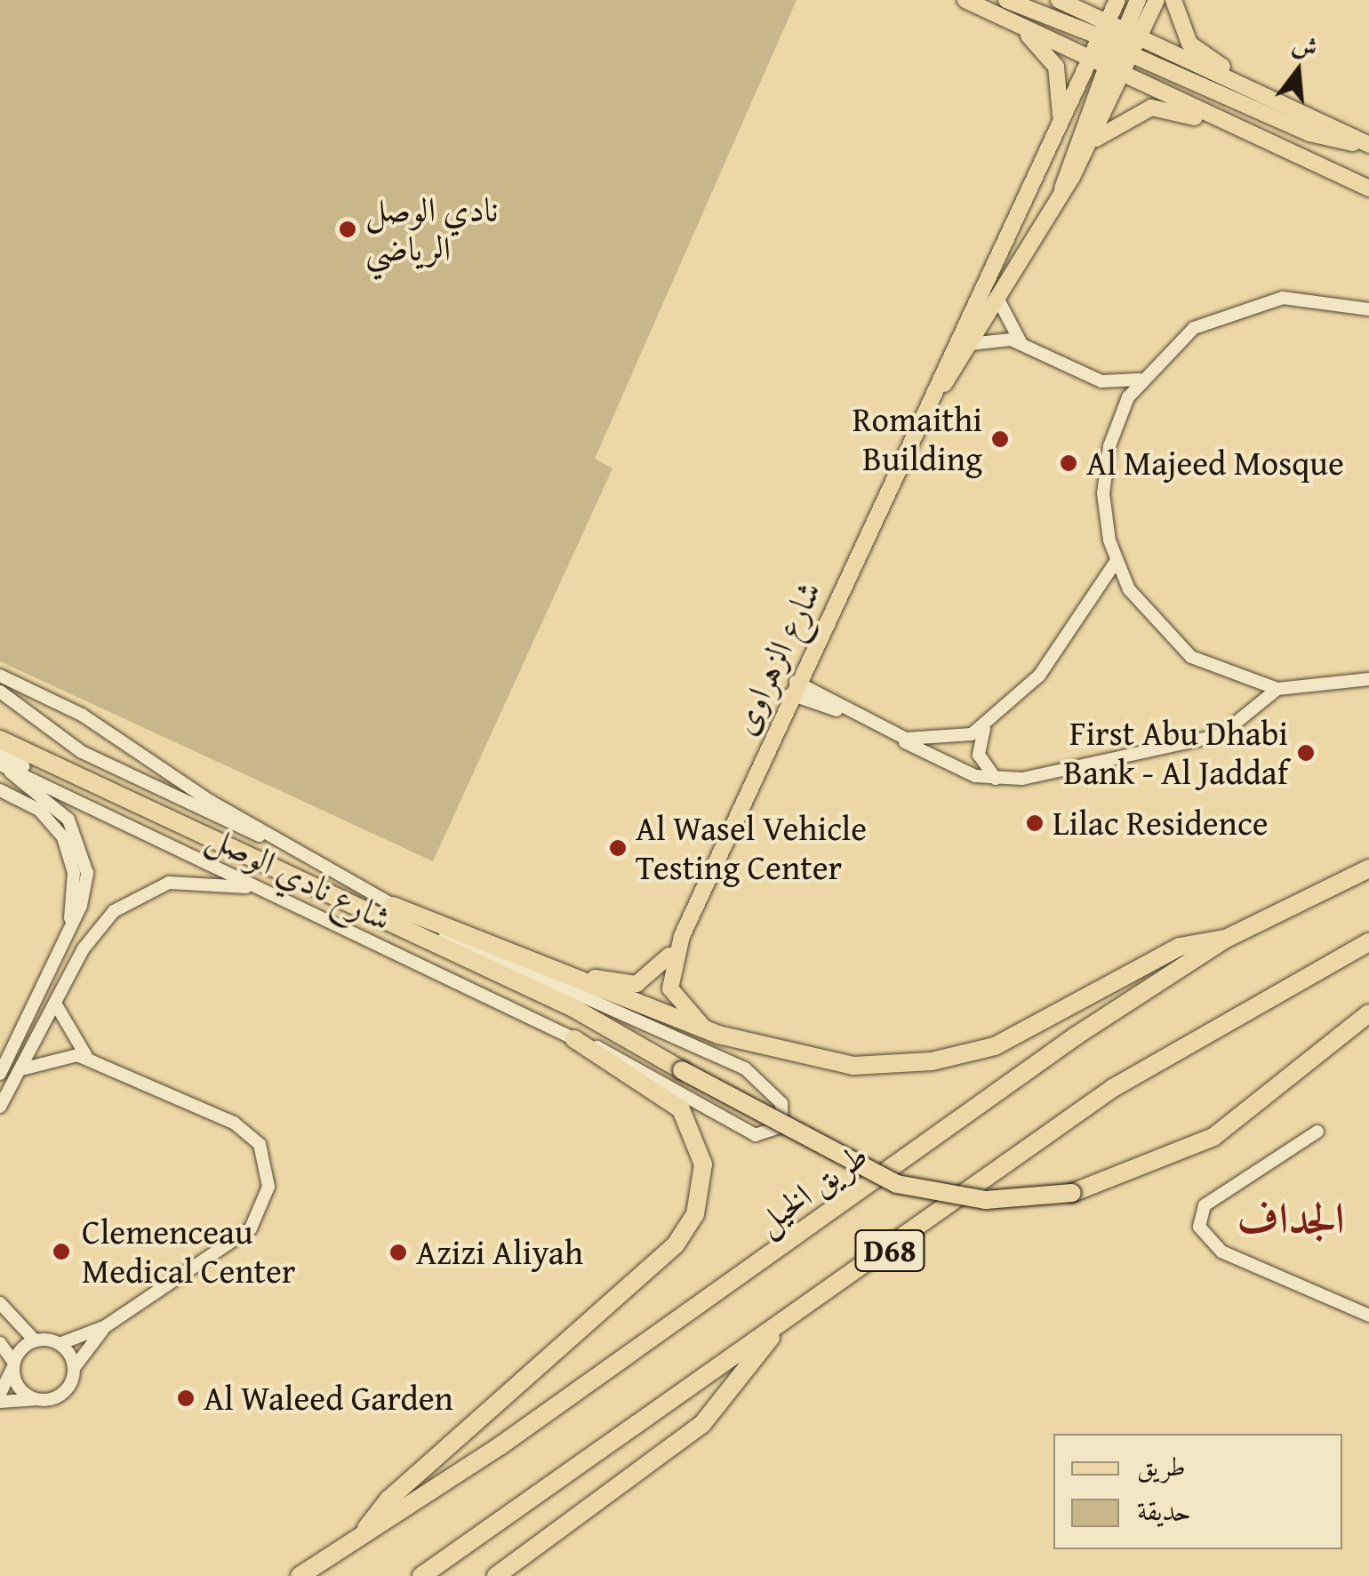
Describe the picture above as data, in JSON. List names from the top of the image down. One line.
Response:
{"streets":{"highway":["طريق الخيل","D68"],"main road":["شارع الزهراوى"],"street":["شارع نادي الوصل"]},"districts":["الجداف"],"places":["نادي الوصل الرياضي","Romaithi Building","Al Majeed Mosque","First Abu Dhabi Bank - Al Jaddaf","Lilac Residence","Al Wasel Vehicle Testing Center","Clemenceau Medical Center","Azizi Aliyah","Al Waleed Garden"],"legend":["طريق","حديقة"],"north":"top"}
